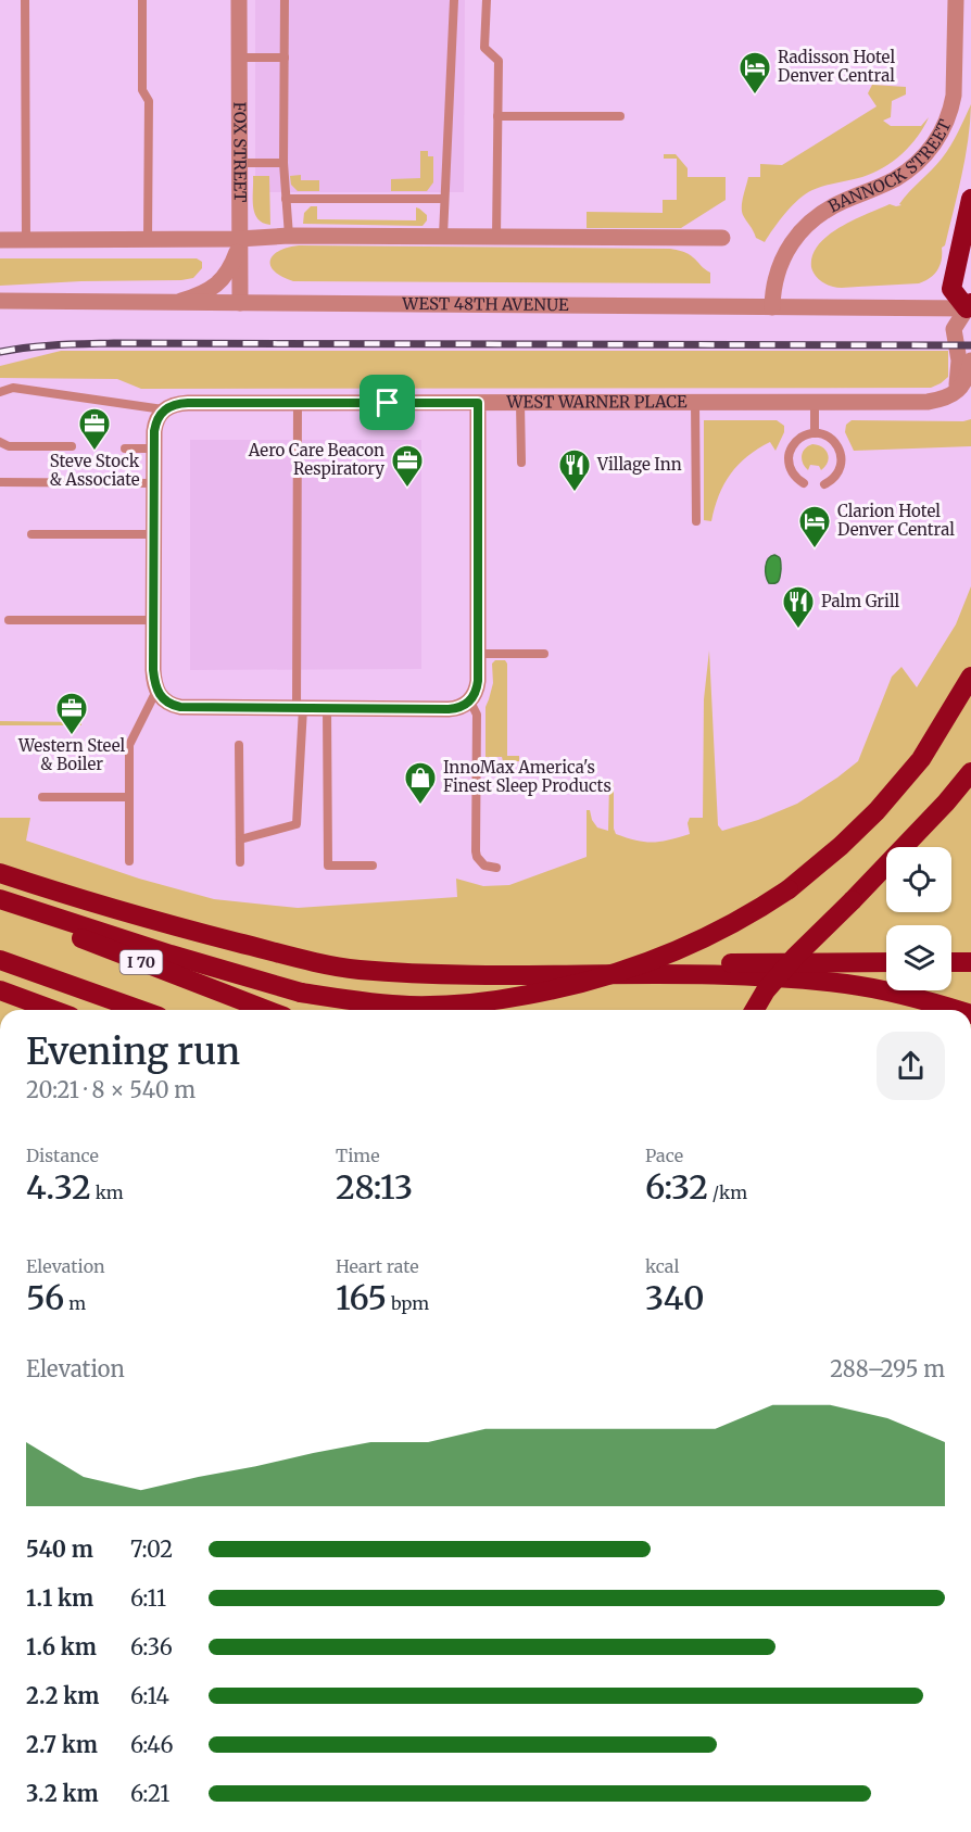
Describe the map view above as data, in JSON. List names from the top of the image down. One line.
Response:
{"streets":{"highway":["I 70"],"street":["FOX STREET","BANNOCK STREET","WEST 48TH AVENUE","WEST WARNER PLACE"]},"crossings":[["FOX STREET","WEST 48TH AVENUE"],["BANNOCK STREET","WEST 48TH AVENUE"]],"places":{"hotel":["Radisson Hotel Denver Central","Clarion Hotel Denver Central"],"office":["Steve Stock & Associate","Aero Care Beacon Respiratory","Western Steel & Boiler"],"restaurant":["Village Inn","Palm Grill"],"shop":["InnoMax America's Finest Sleep Products"]},"page":{"heading":["Evening run","20:21 · 8 × 540 m"],"stats":[["Distance","4.32 km"],["Time","28:13"],["Pace","6:32 /km"],["Elevation","56 m"],["Heart rate","165 bpm"],["kcal","340"]],"chart":["Elevation","288–295 m"],"list":[{"name":"540 m","note":"7:02"},{"name":"1.1 km","note":"6:11"},{"name":"1.6 km","note":"6:36"},{"name":"2.2 km","note":"6:14"},{"name":"2.7 km","note":"6:46"},{"name":"3.2 km","note":"6:21"}]}}
